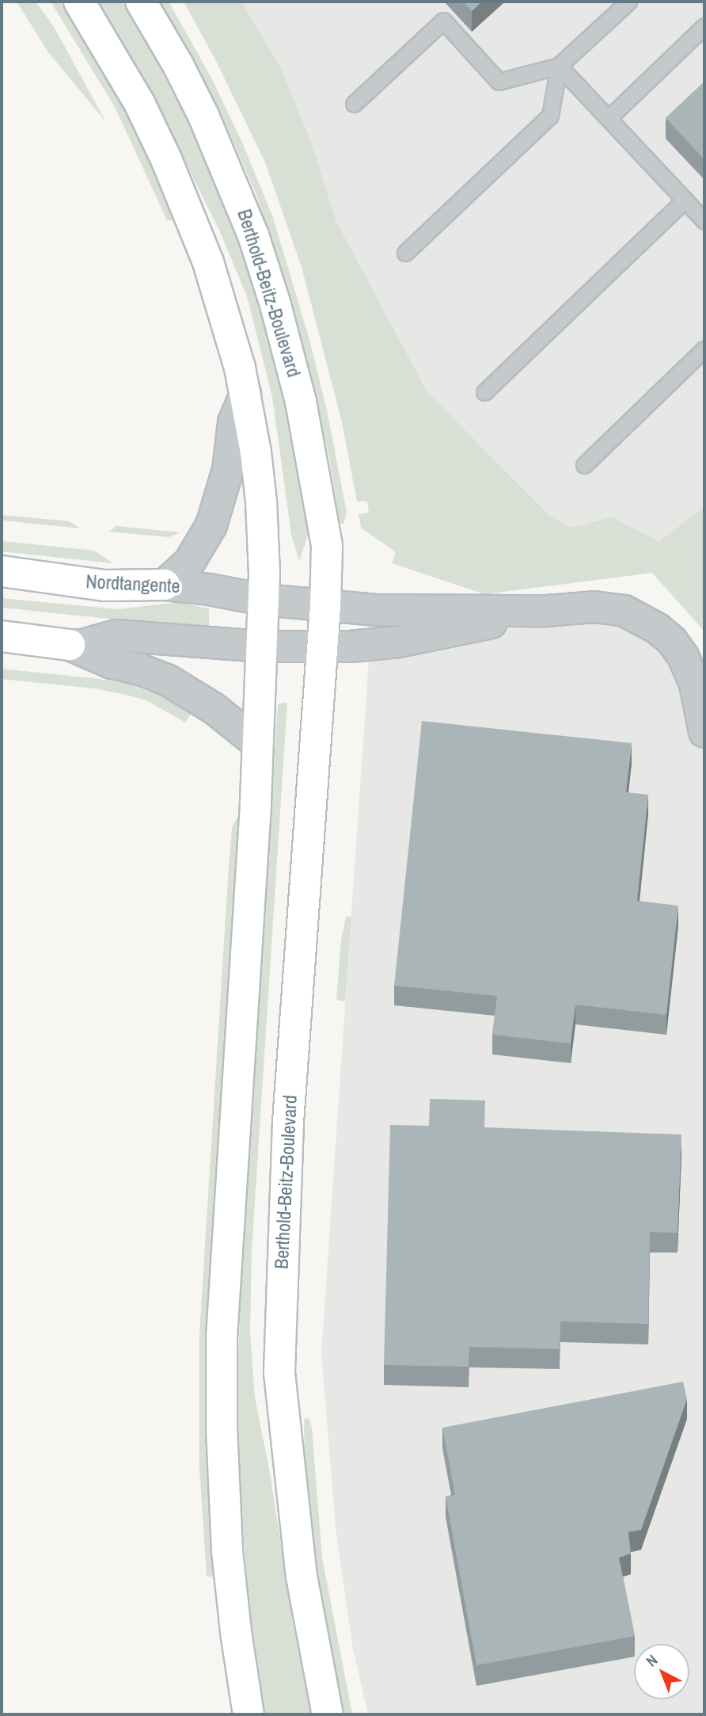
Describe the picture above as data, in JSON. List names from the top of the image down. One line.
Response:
{"streets":{"main road":["Berthold-Beitz-Boulevard","Nordtangente"]},"north":"top left"}
